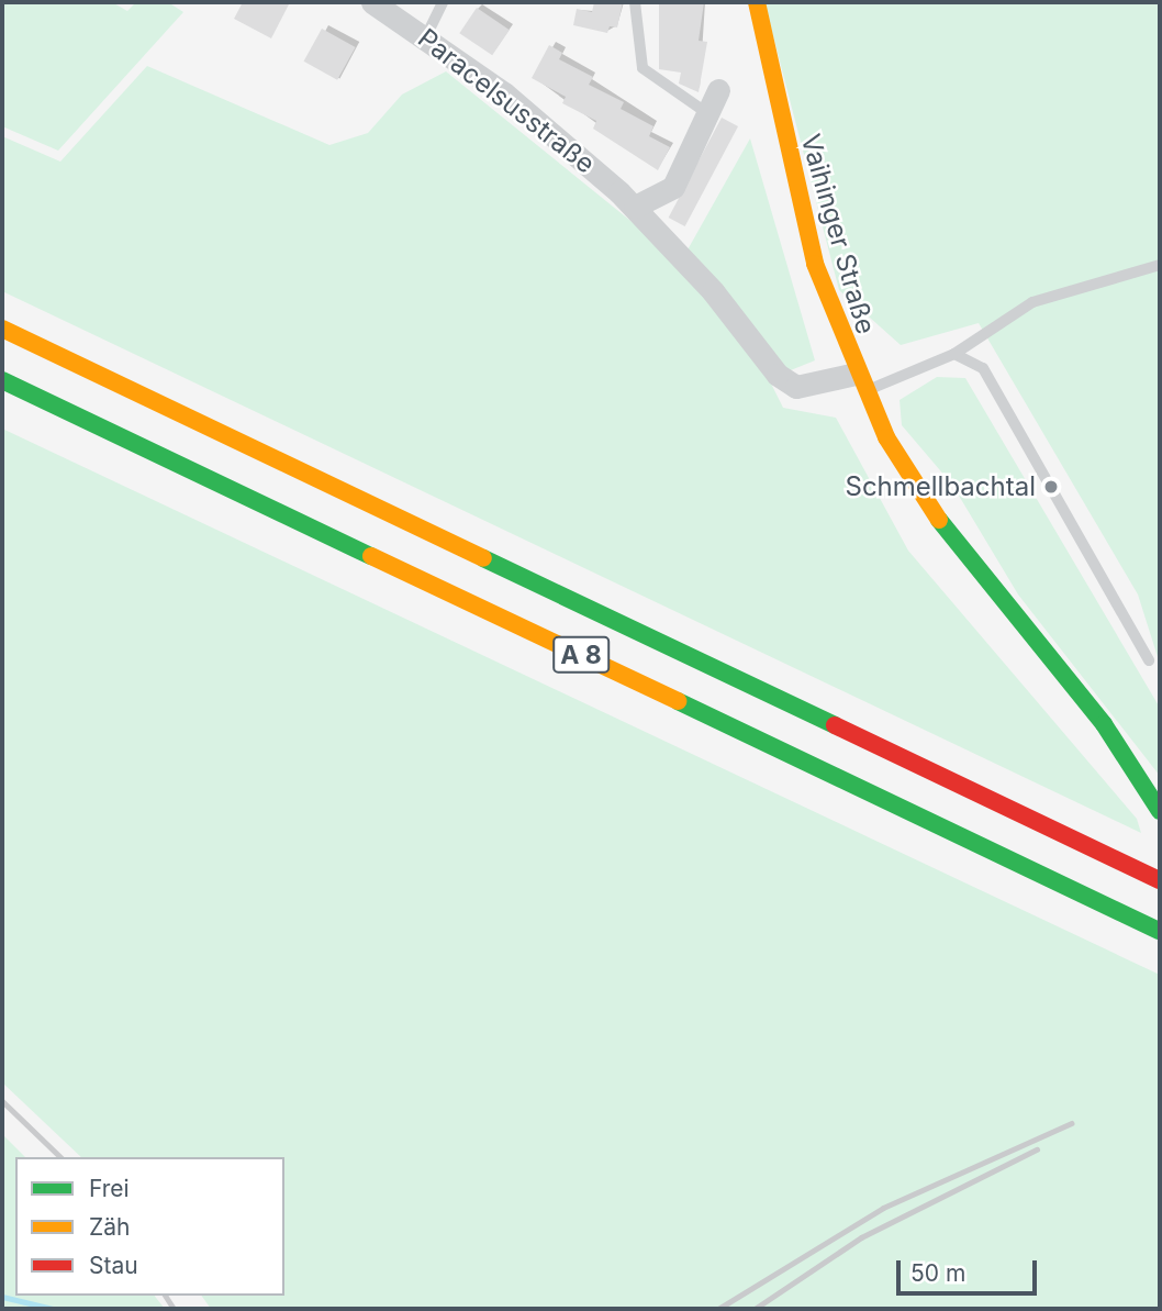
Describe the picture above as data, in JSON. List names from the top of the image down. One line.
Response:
{"streets":{"main road":["Vaihinger Straße","A 8"],"street":["Paracelsusstraße"]},"crossings":[["Paracelsusstraße","Vaihinger Straße"]],"places":["Schmellbachtal"],"legend":["Frei","Zäh","Stau"],"scale_bar":"50 m"}
